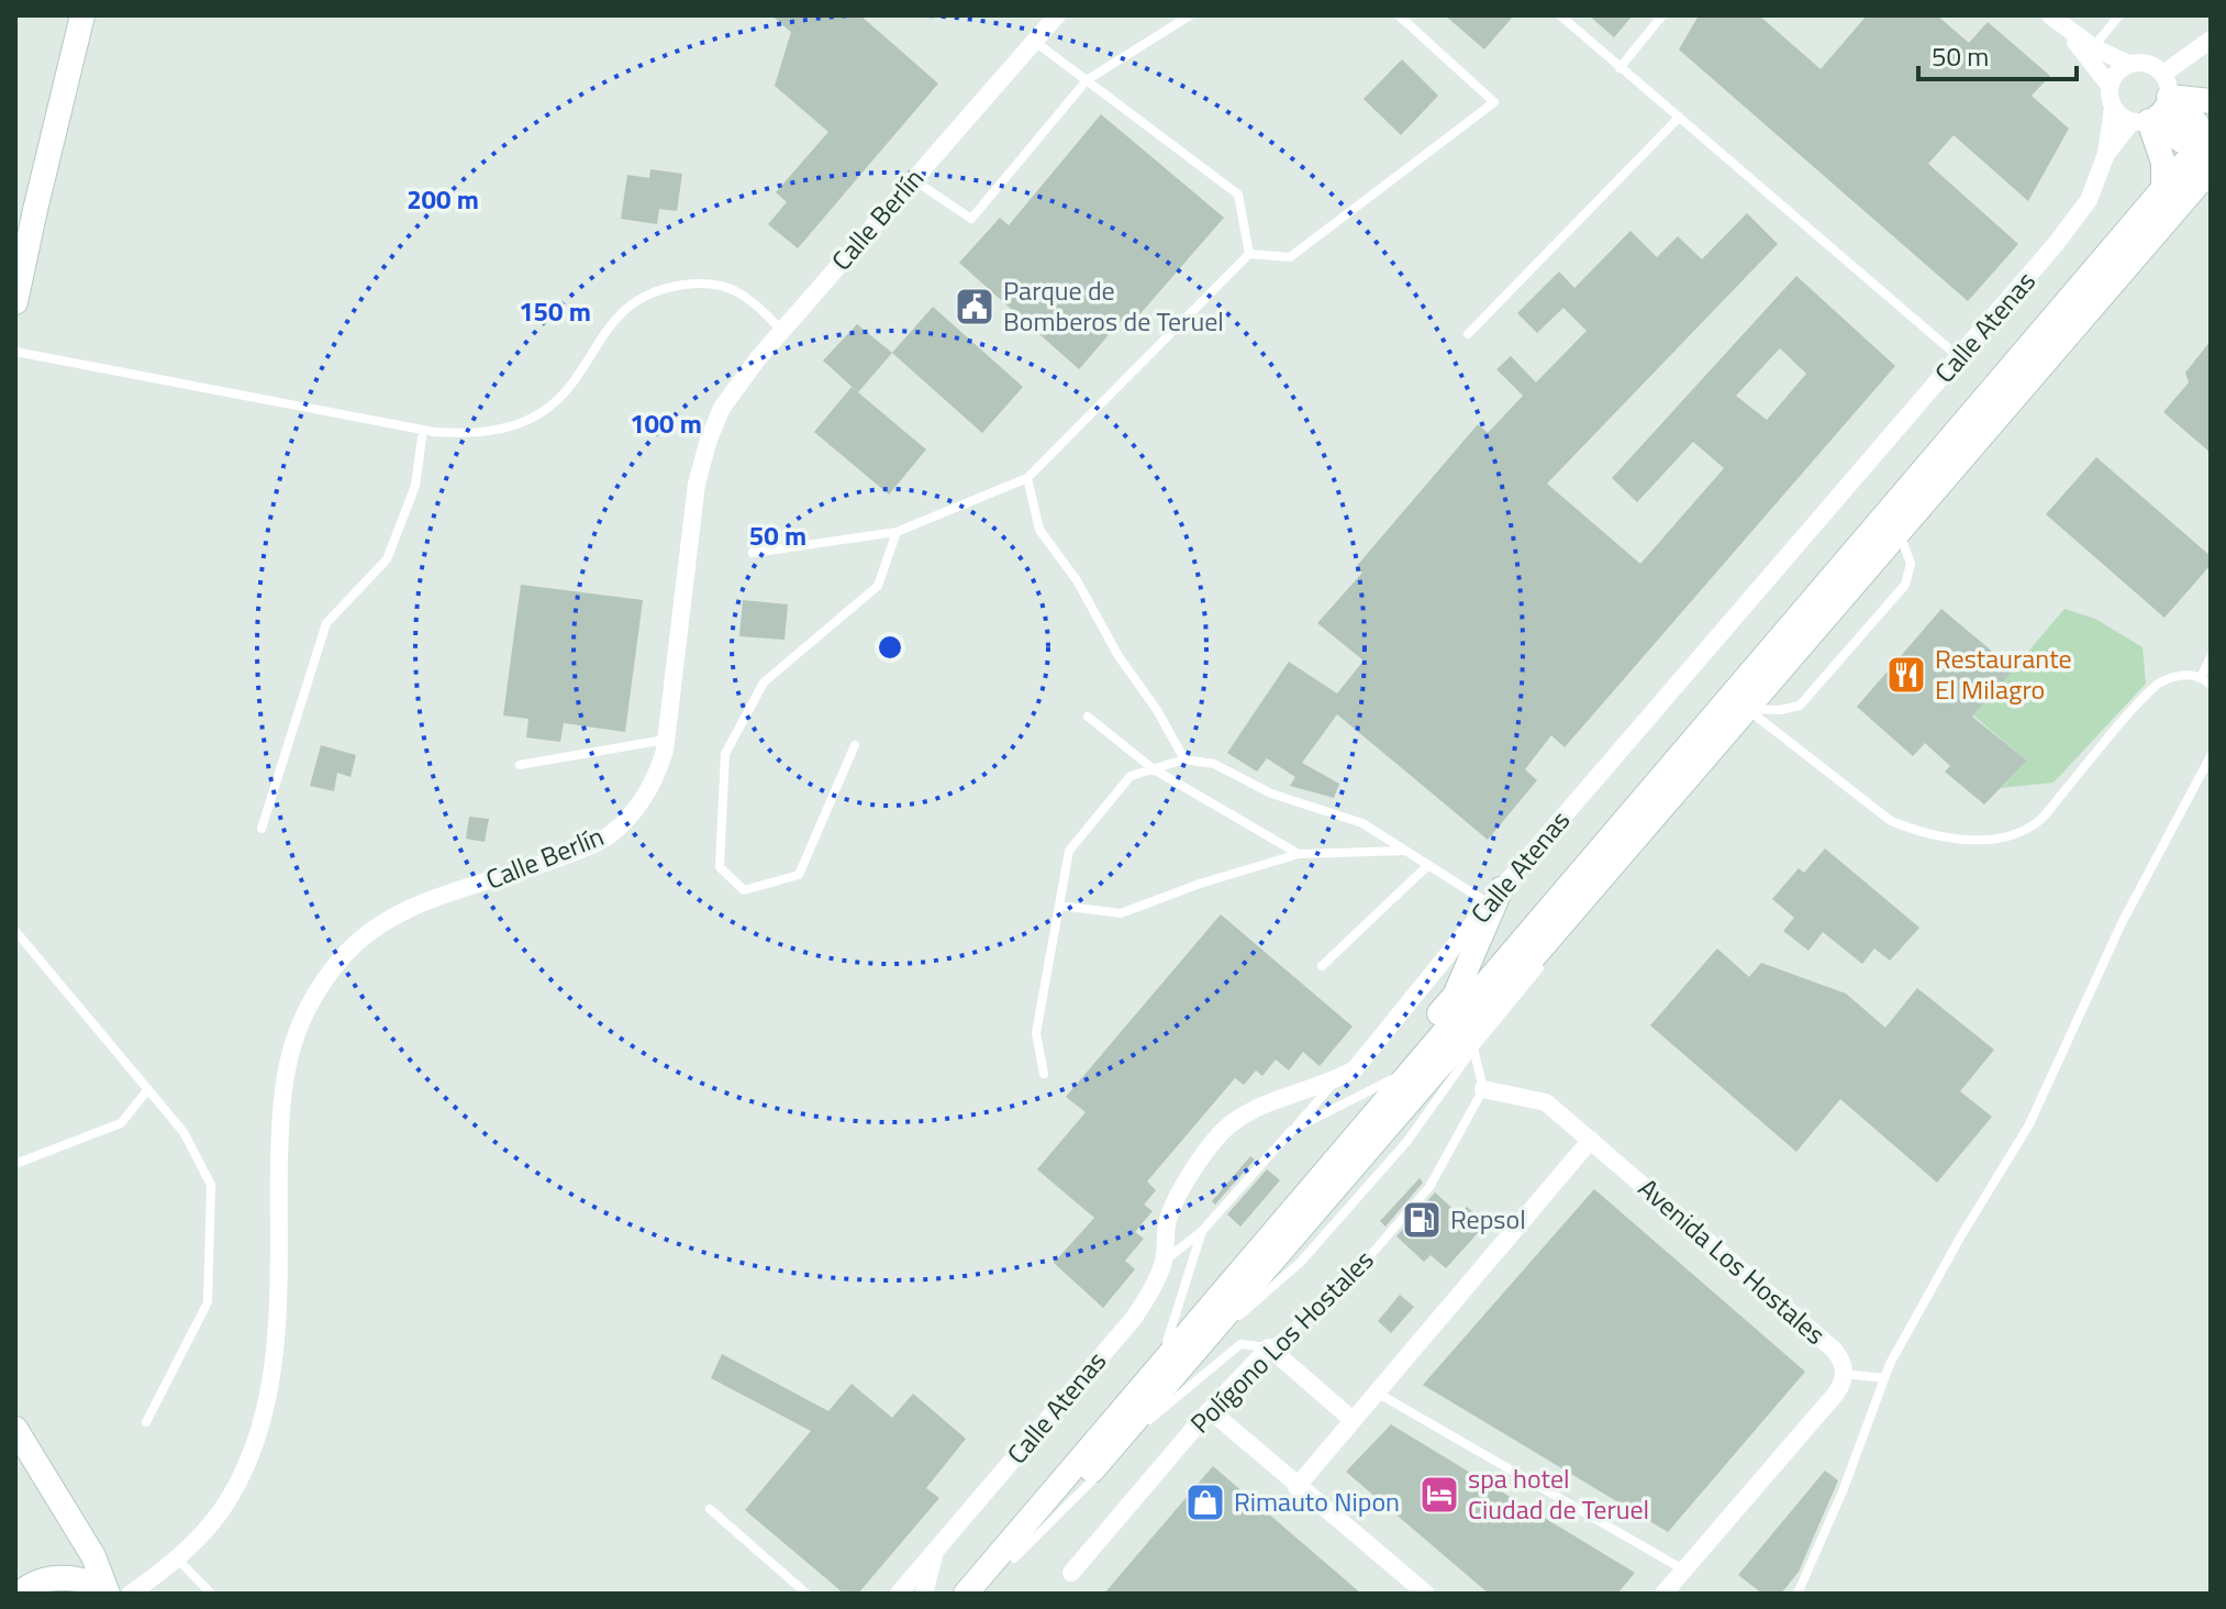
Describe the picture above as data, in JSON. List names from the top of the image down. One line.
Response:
{"streets":{"street":["Calle Berlín","Calle Atenas","Avenida Los Hostales","Polígono Los Hostales"]},"crossings":[["Avenida Los Hostales","Polígono Los Hostales"]],"places":{"public building":["Parque de Bomberos de Teruel"],"restaurant":["Restaurante El Milagro"],"fuel station":["Repsol"],"hotel":["spa hotel Ciudad de Teruel"],"shop":["Rimauto Nipon"]},"scale_bar":"50 m","rings":["200 m","150 m","100 m","50 m"]}
